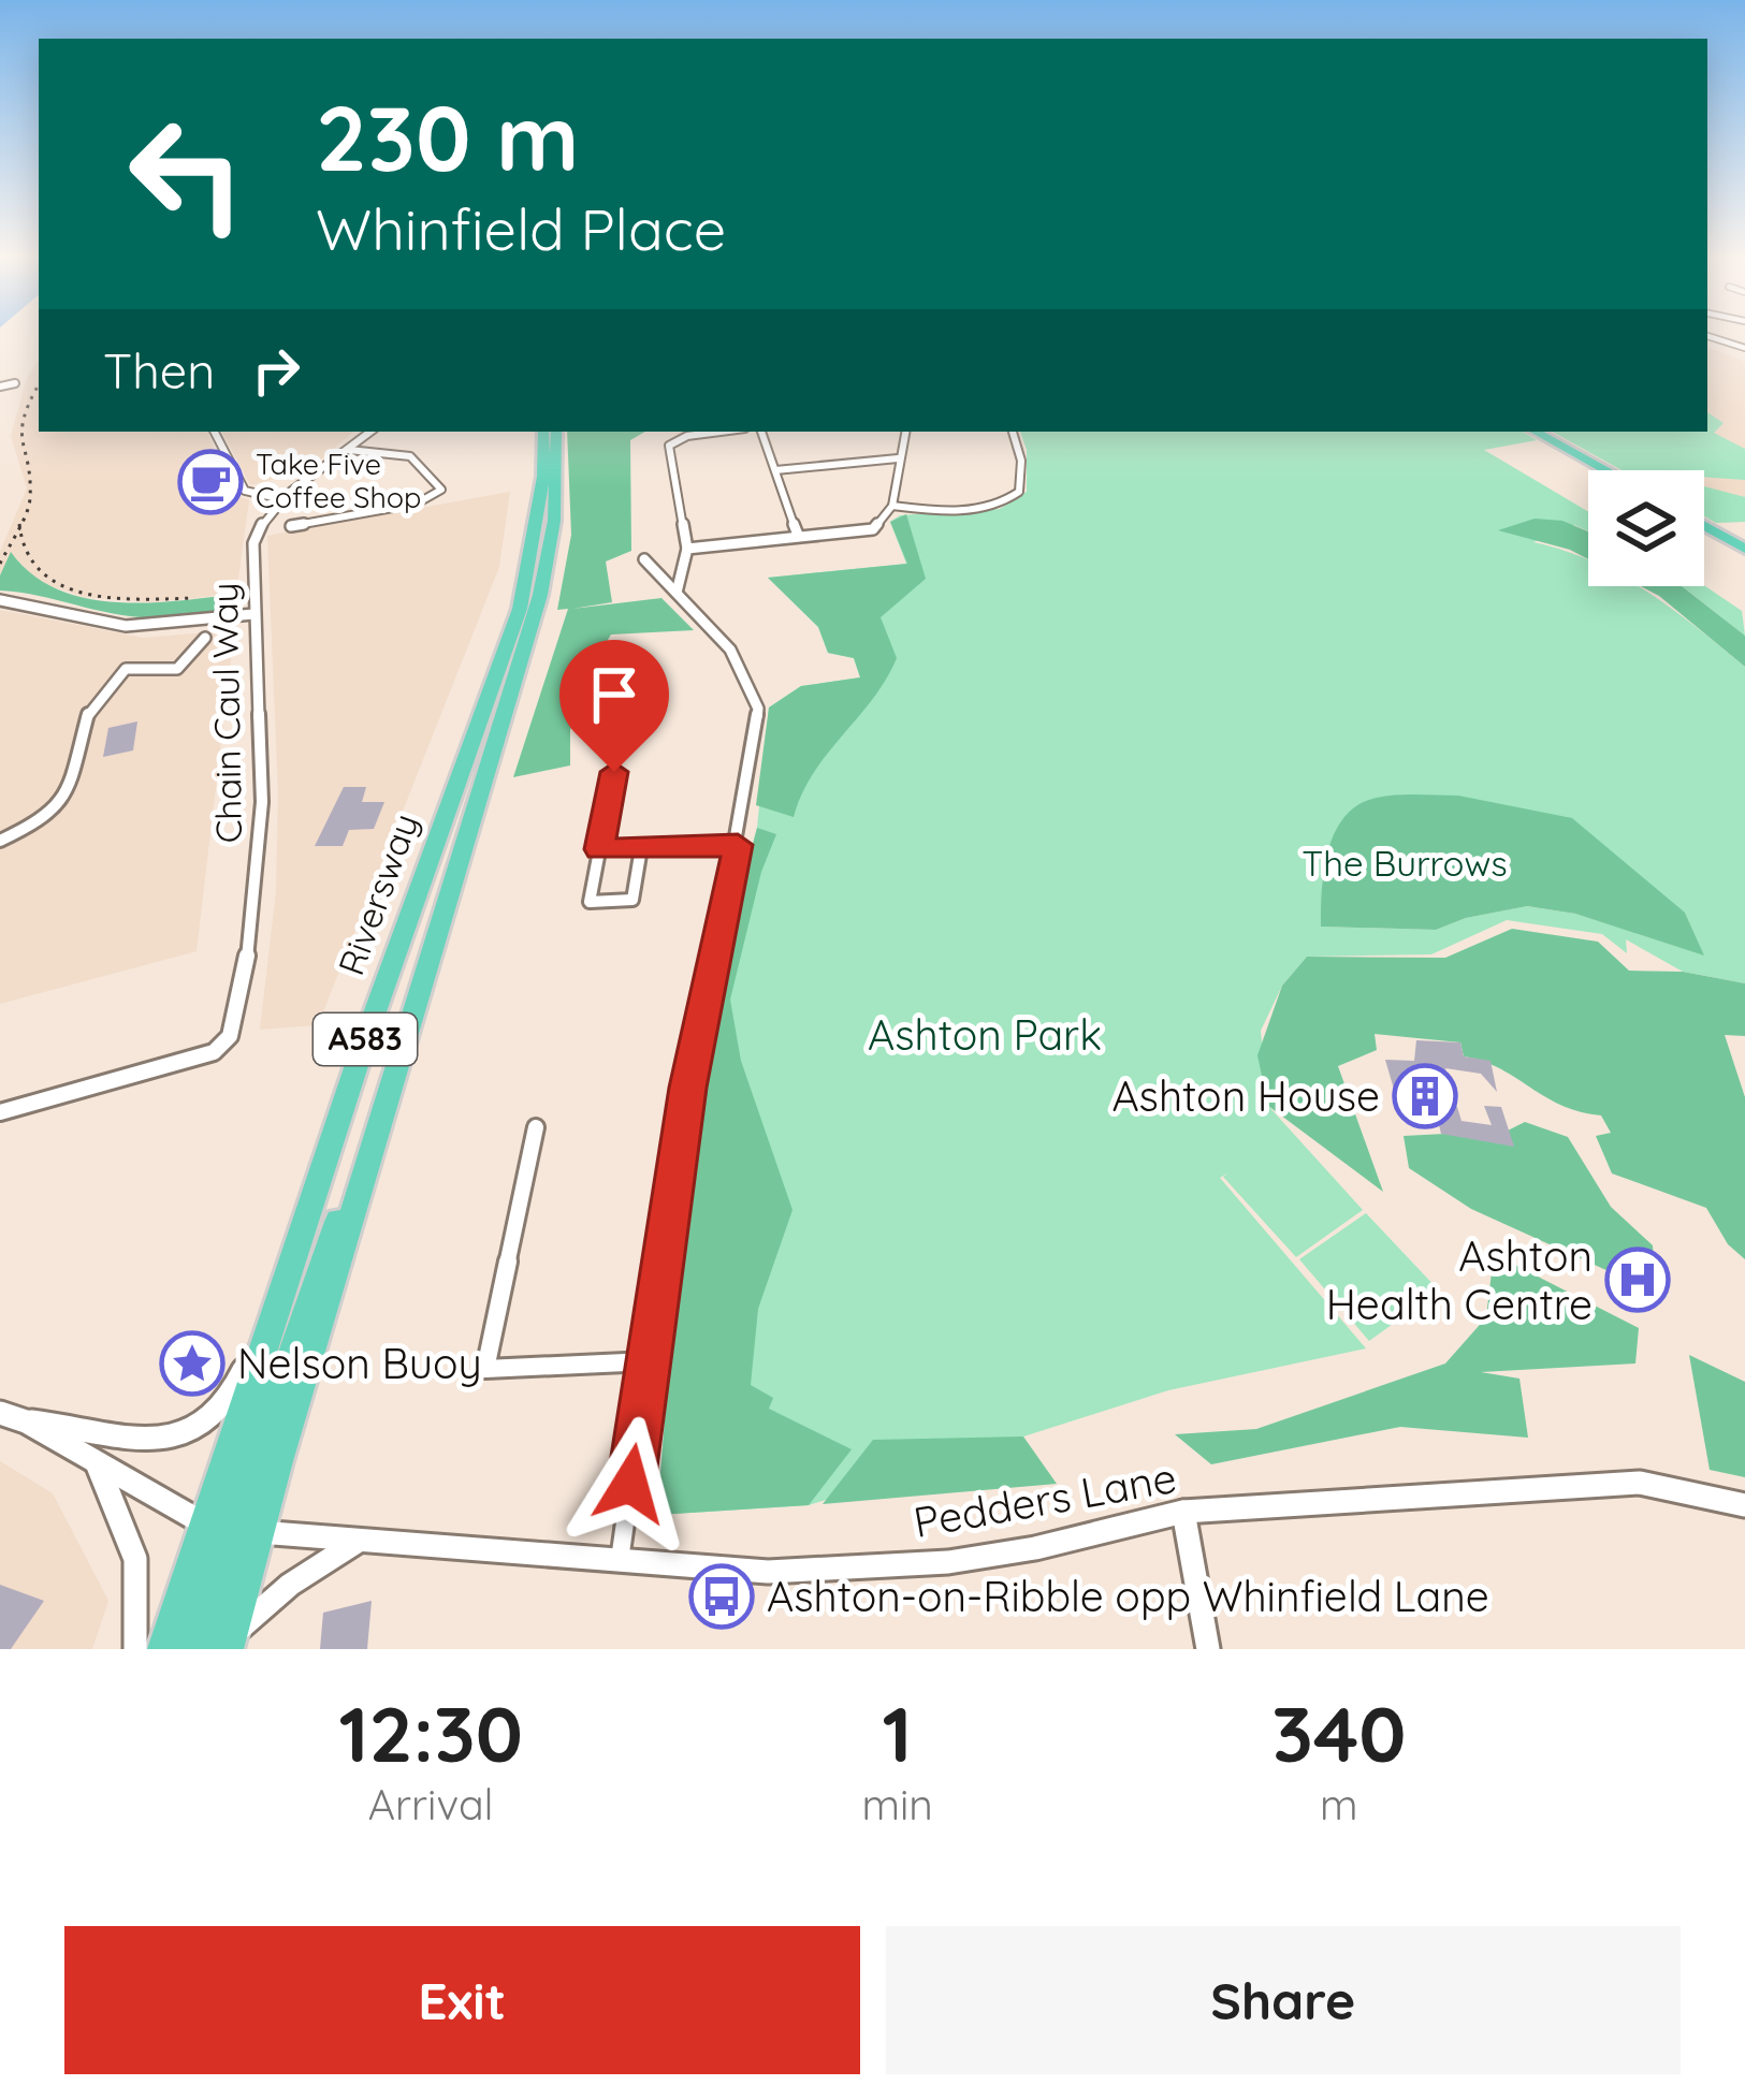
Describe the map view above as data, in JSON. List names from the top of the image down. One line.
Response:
{"streets":{"highway":["Riversway","A583"],"street":["Chain Caul Way","Pedders Lane"]},"crossings":[["Riversway","A583"],["Riversway","Pedders Lane"],["A583","Pedders Lane"]],"parks":["The Burrows","Ashton Park"],"places":{"cafe":["Take Five Coffee Shop"],"building":["Ashton House"],"hospital":["Ashton Health Centre"],"place":["Nelson Buoy"],"bus stop":["Ashton-on-Ribble opp Whinfield Lane"]},"page":{"turn":["230 m","Whinfield Place"],"then":"Then","eta":["12:30","Arrival","1","min","340","m"],"buttons":["Exit","Share"]}}
